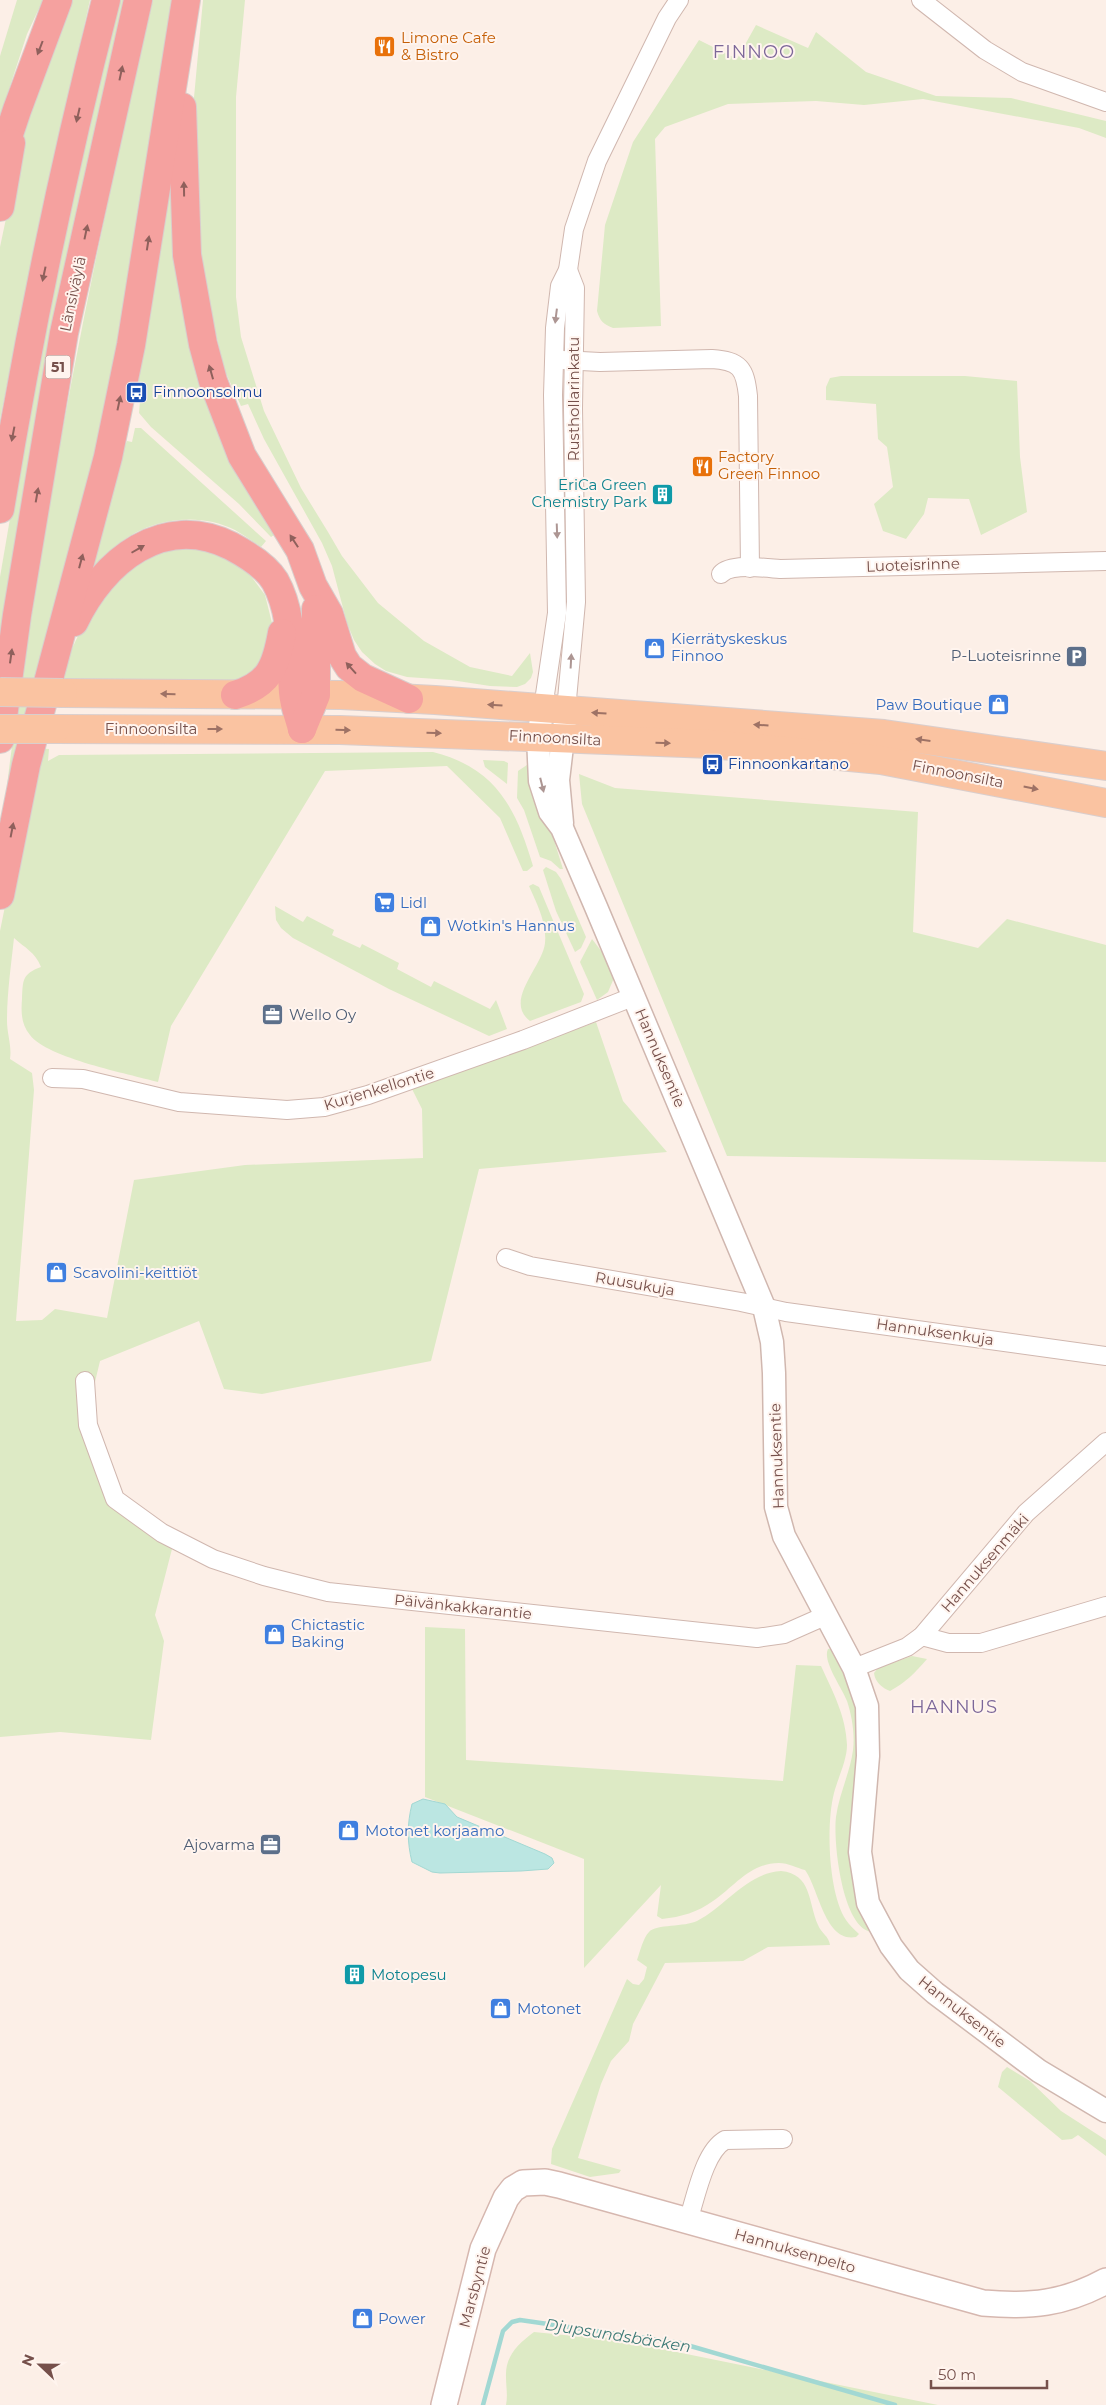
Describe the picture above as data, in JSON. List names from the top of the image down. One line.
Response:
{"streets":{"highway":["Länsiväylä","51"],"main road":["Finnoonsilta","Hannuksenpelto","Marsbyntie"],"street":["Rusthollarinkatu","Luoteisrinne","Hannuksentie","Kurjenkellontie","Ruusukuja","Hannuksenkuja","Hannuksenmäki","Päivänkakkarantie"]},"crossings":[["Rusthollarinkatu","Finnoonsilta"],["Rusthollarinkatu","Hannuksentie"],["Finnoonsilta","Hannuksentie"],["Hannuksentie","Kurjenkellontie"],["Hannuksentie","Ruusukuja"],["Hannuksentie","Hannuksenkuja"],["Hannuksentie","Hannuksenmäki"],["Hannuksentie","Päivänkakkarantie"],["Ruusukuja","Hannuksenkuja"],["Hannuksenpelto","Marsbyntie"]],"districts":["FINNOO","HANNUS"],"water":["Djupsundsbäcken"],"places":{"restaurant":["Limone Cafe & Bistro","Factory Green Finnoo"],"bus stop":["Finnoonsolmu","Finnoonkartano"],"building":["EriCa Green Chemistry Park","Motopesu"],"shop":["Kierrätyskeskus Finnoo","Paw Boutique","Wotkin's Hannus","Scavolini-keittiöt","Chictastic Baking","Motonet korjaamo","Motonet","Power"],"parking":["P-Luoteisrinne"],"supermarket":["Lidl"],"office":["Wello Oy","Ajovarma"]},"scale_bar":"50 m","north":"left"}
